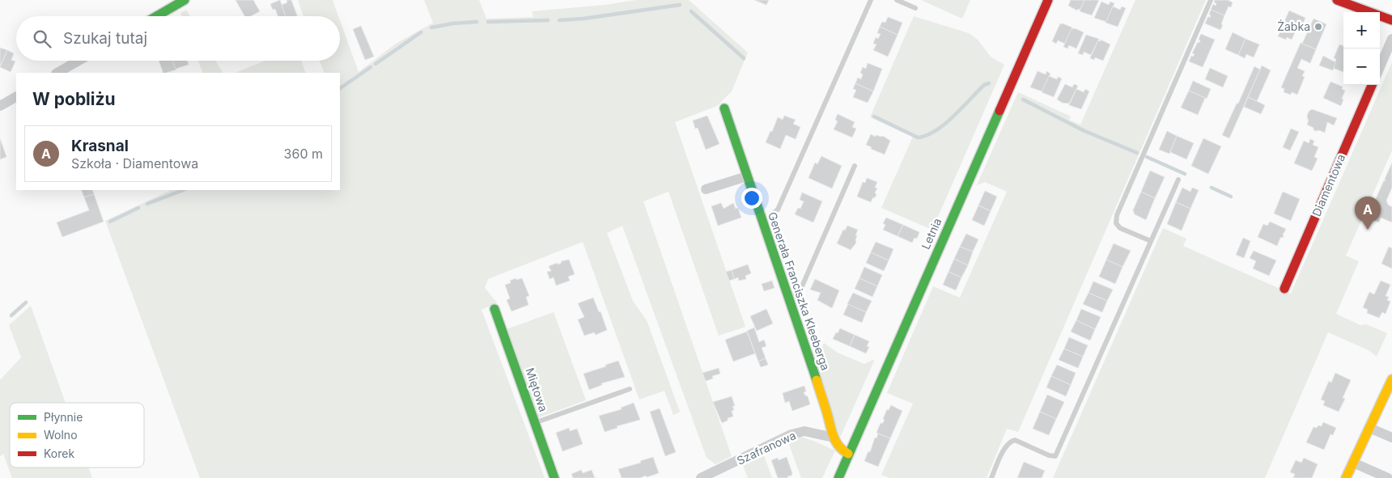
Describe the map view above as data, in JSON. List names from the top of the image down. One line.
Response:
{"streets":{"street":["Diamentowa","Letnia","Generała Franciszka Kleeberga","Miętowa","Szafranowa"]},"crossings":[["Letnia","Generała Franciszka Kleeberga"],["Generała Franciszka Kleeberga","Szafranowa"]],"places":["Żabka"],"legend":["Płynnie","Wolno","Korek"],"page":{"map_buttons":["+","−"],"search":"Szukaj tutaj","heading":"W pobliżu","list":[{"mark":"A","name":"Krasnal","note":"Szkoła · Diamentowa","value":"360 m"}],"pins":"A"}}
